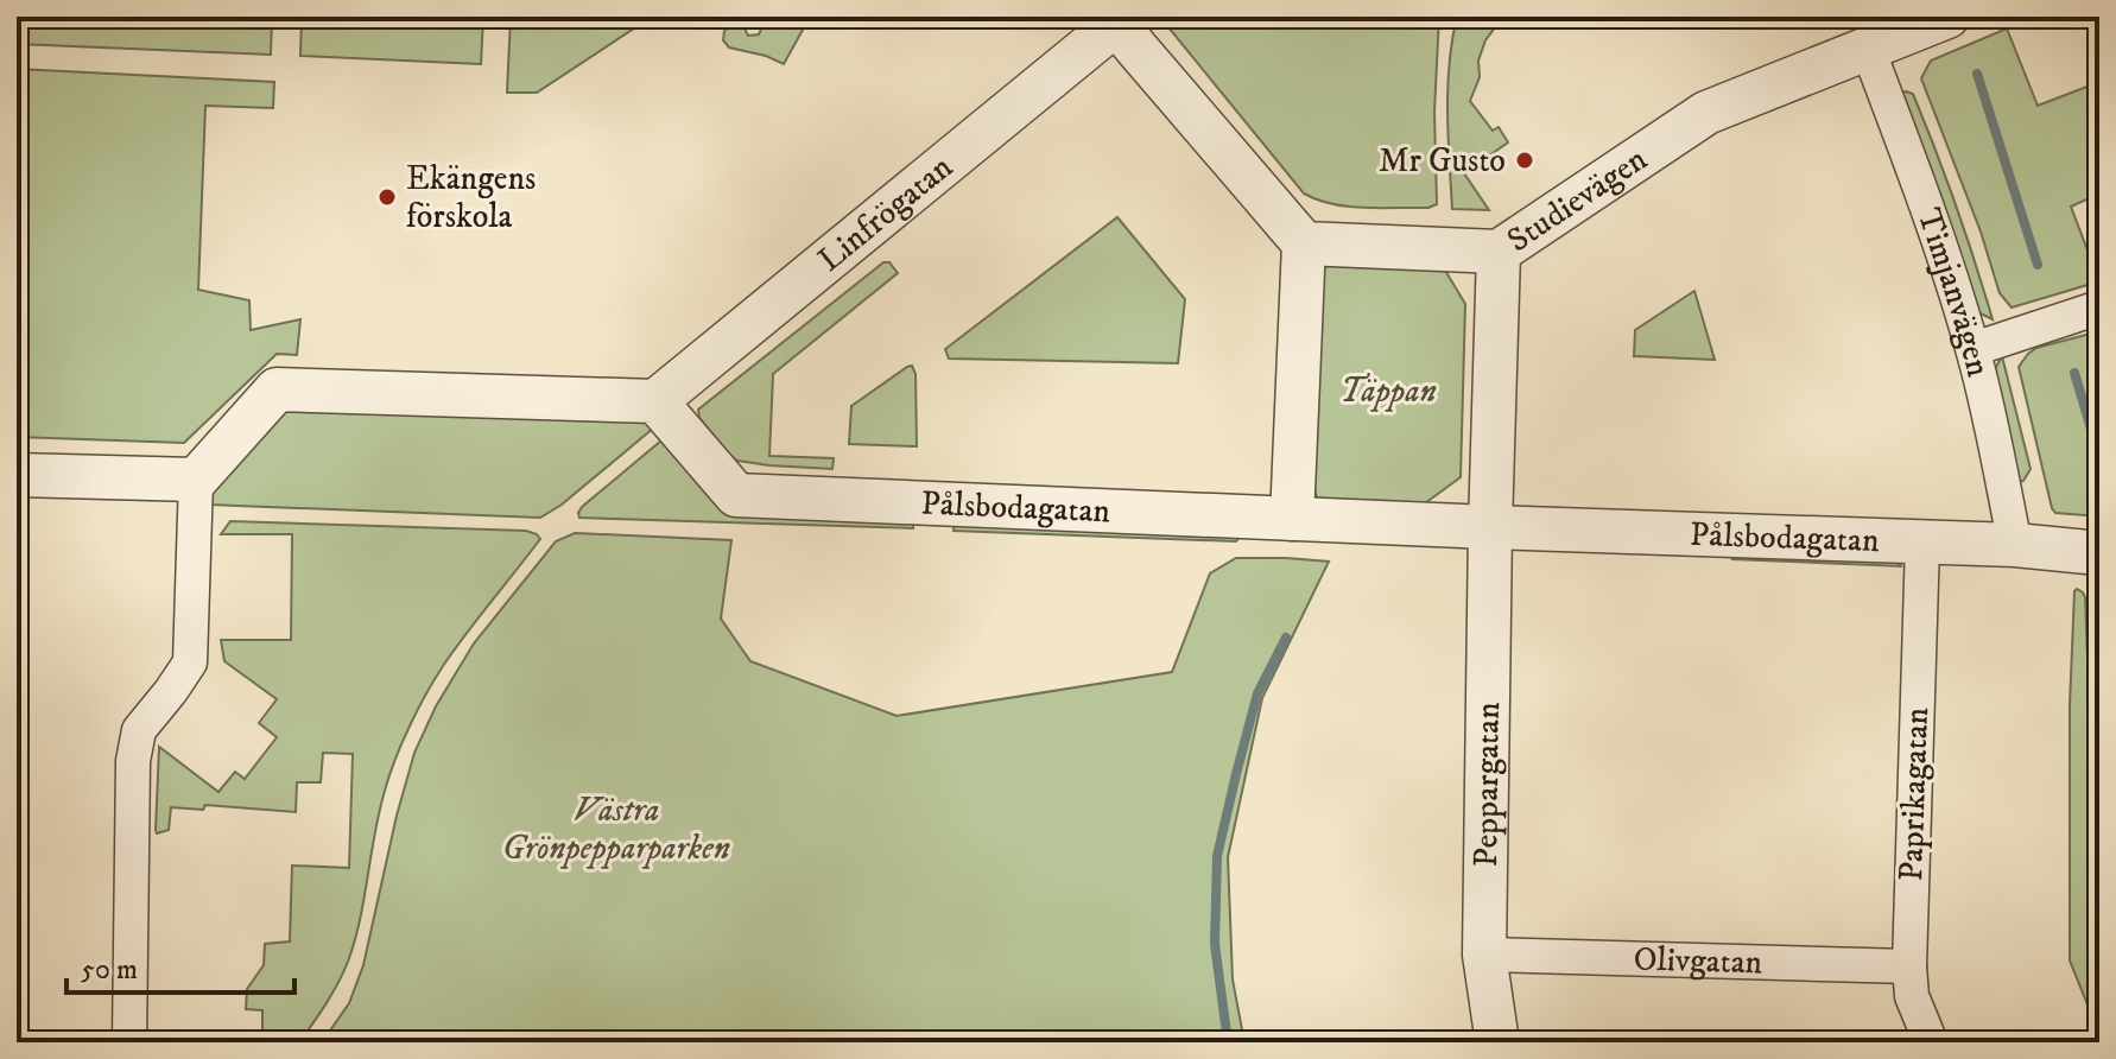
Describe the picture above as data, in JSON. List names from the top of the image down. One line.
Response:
{"streets":{"street":["Studievägen","Linfrögatan","Timjanvägen","Pålsbodagatan","Peppargatan","Paprikagatan","Olivgatan"]},"crossings":[["Studievägen","Timjanvägen"],["Linfrögatan","Pålsbodagatan"],["Timjanvägen","Pålsbodagatan"],["Pålsbodagatan","Peppargatan"],["Pålsbodagatan","Paprikagatan"],["Peppargatan","Olivgatan"],["Paprikagatan","Olivgatan"]],"parks":["Täppan","Västra Grönpepparparken"],"places":["Mr Gusto","Ekängens förskola"],"scale_bar":"50 m"}
